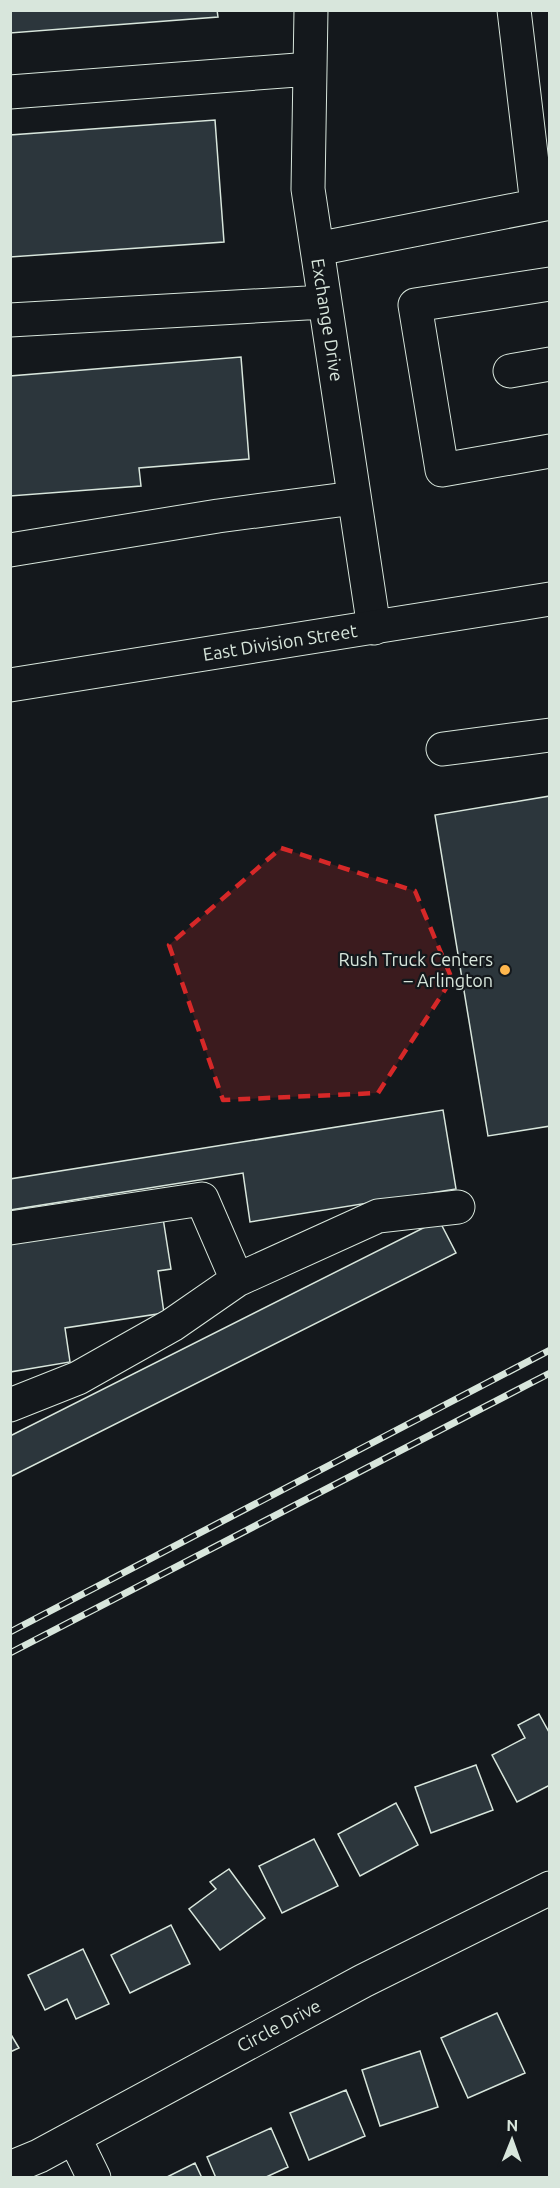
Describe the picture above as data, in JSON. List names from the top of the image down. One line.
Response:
{"streets":{"street":["Exchange Drive","East Division Street","Circle Drive"]},"crossings":[["Exchange Drive","East Division Street"]],"places":["Rush Truck Centers – Arlington"],"north":"top"}
